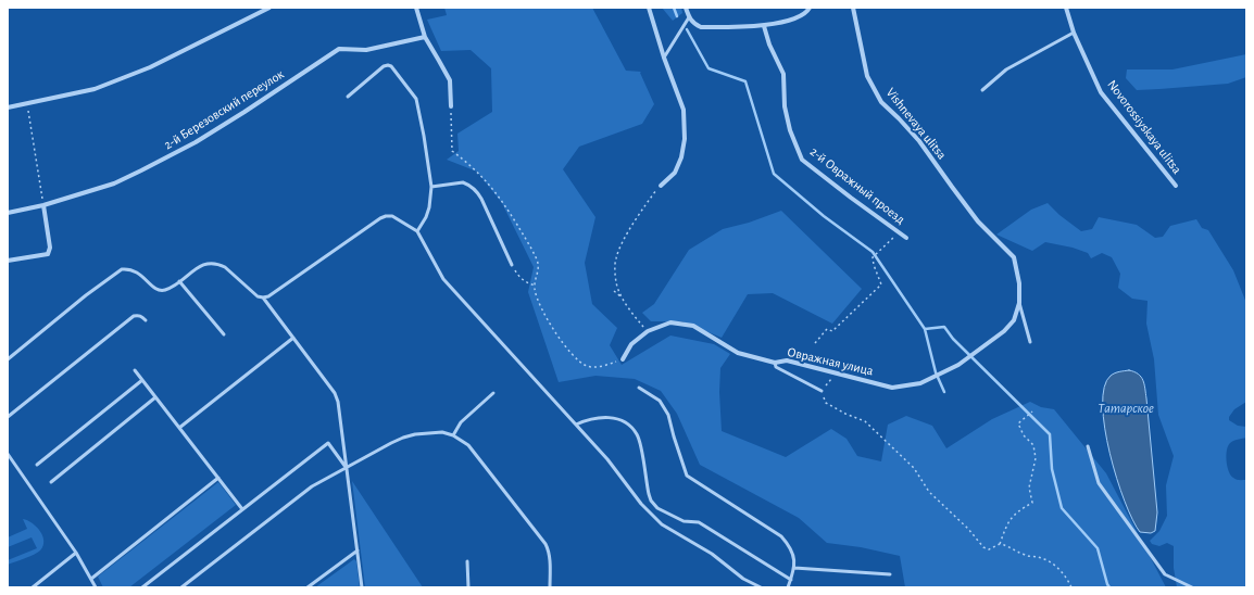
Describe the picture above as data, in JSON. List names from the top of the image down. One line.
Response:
{"streets":{"street":["2-й Березовский переулок","Vishnevaya ulitsa","Novorossiyskaya ulitsa","2-й Овражный проезд","Овражная улица"]},"crossings":[["Vishnevaya ulitsa","Овражная улица"]],"water":["Татарское"]}
